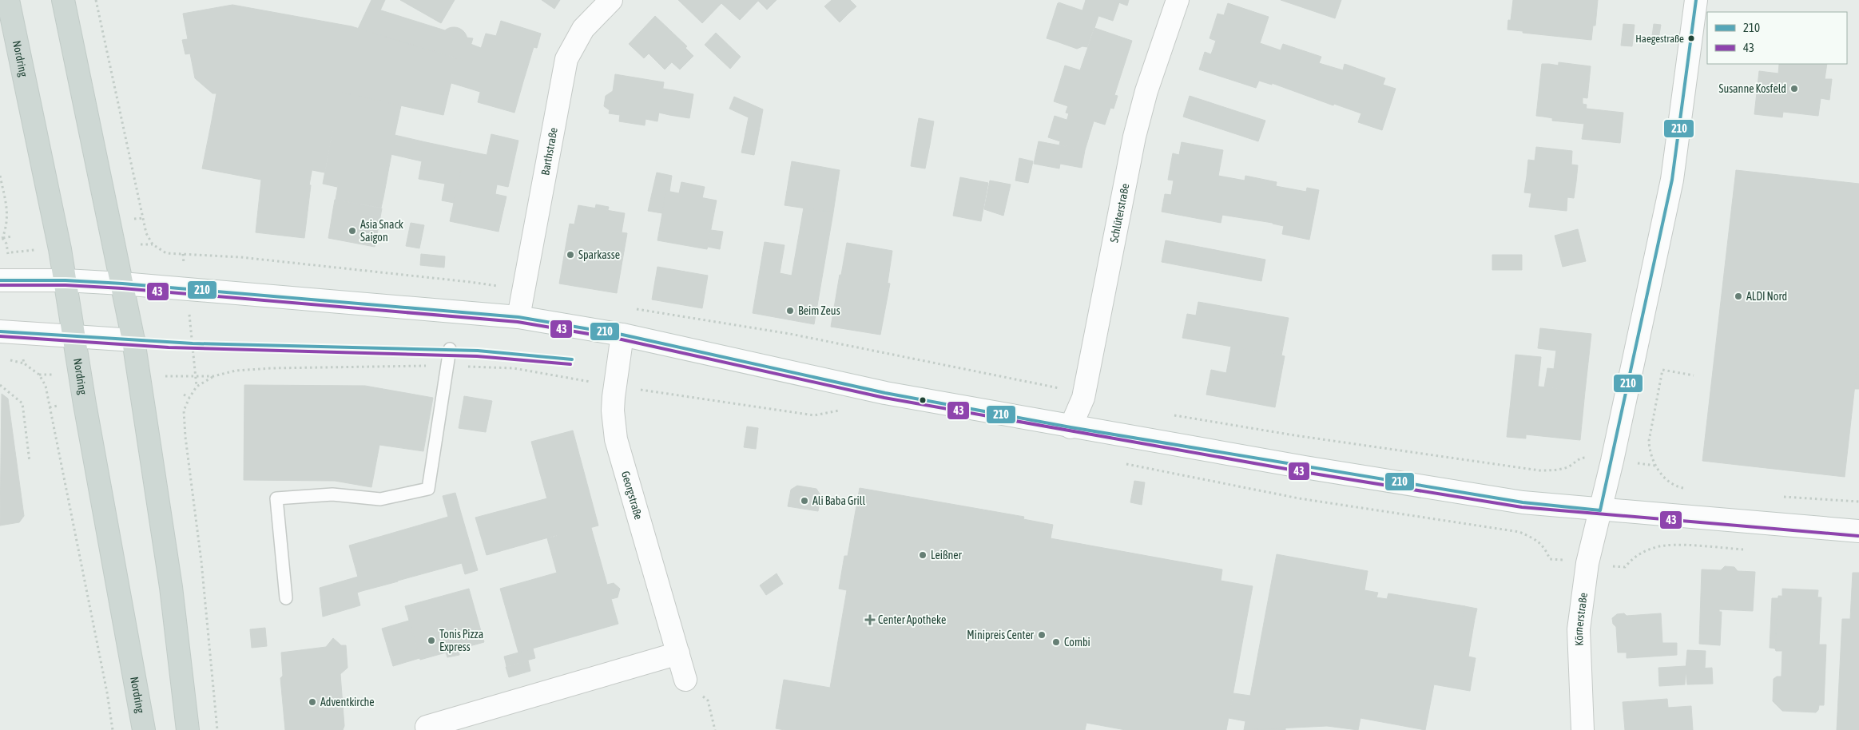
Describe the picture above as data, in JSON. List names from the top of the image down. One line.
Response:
{"streets":{"main road":["Nordring"],"street":["Barthstraße","Schlüterstraße","Georgstraße","Körnerstraße"]},"places":{"other":["Haegestraße","Susanne Kosfeld","Asia Snack Saigon","Sparkasse","ALDI Nord","Beim Zeus","Ali Baba Grill","Leißner","Minipreis Center","Tonis Pizza Express","Combi","Adventkirche"],"health":["Center Apotheke"]},"lines":["transit line 210","transit line 43"],"legend":["210","43"]}
